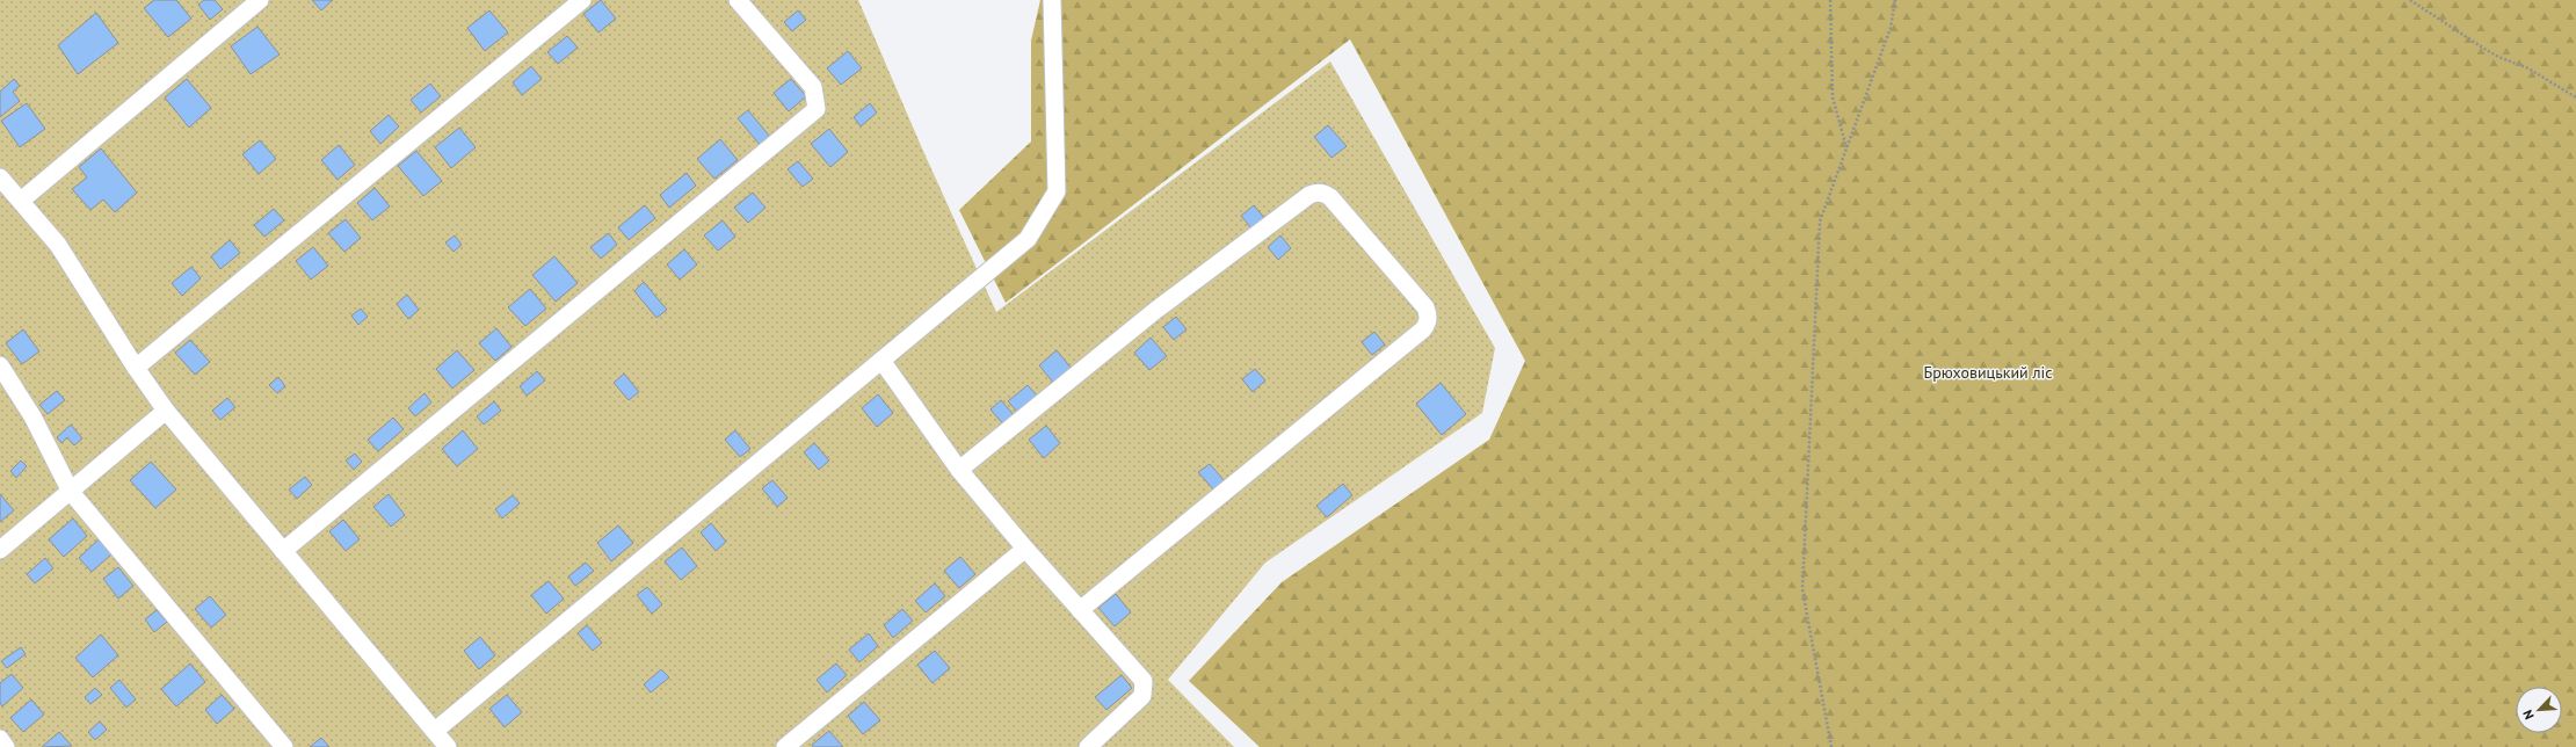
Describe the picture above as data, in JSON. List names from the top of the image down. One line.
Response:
{"parks":["Брюховицький ліс"],"north":"bottom left"}
